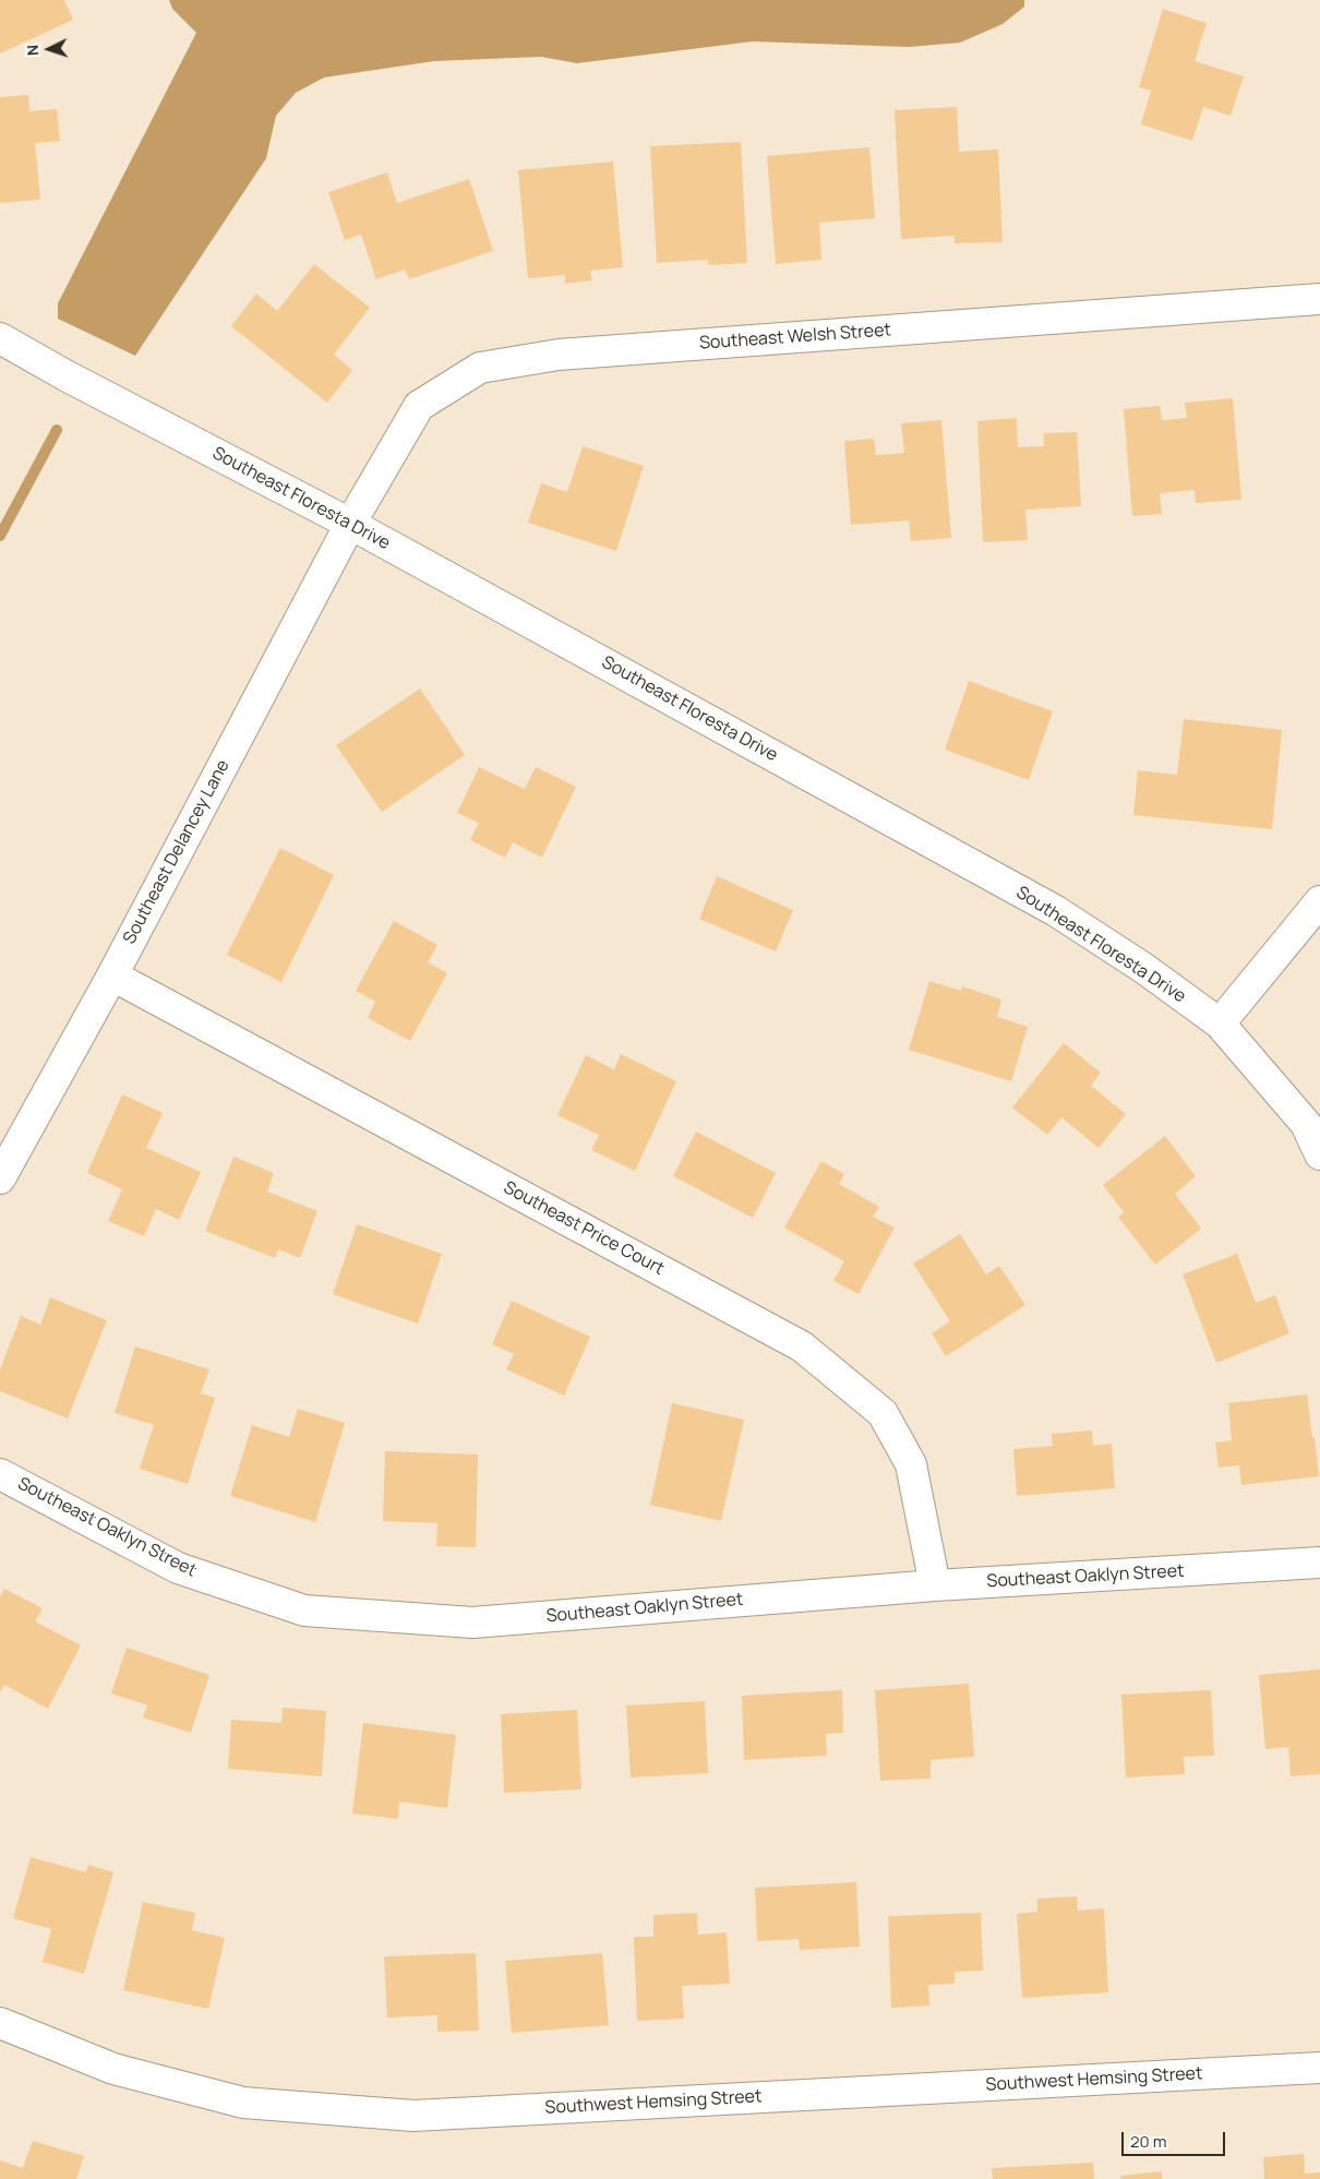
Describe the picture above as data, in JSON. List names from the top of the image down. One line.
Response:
{"streets":{"street":["Southeast Welsh Street","Southeast Floresta Drive","Southeast Delancey Lane","Southeast Price Court","Southeast Oaklyn Street","Southwest Hemsing Street"]},"crossings":[["Southeast Welsh Street","Southeast Floresta Drive"],["Southeast Welsh Street","Southeast Delancey Lane"],["Southeast Floresta Drive","Southeast Delancey Lane"],["Southeast Delancey Lane","Southeast Price Court"],["Southeast Price Court","Southeast Oaklyn Street"]],"scale_bar":"20 m","north":"left"}
